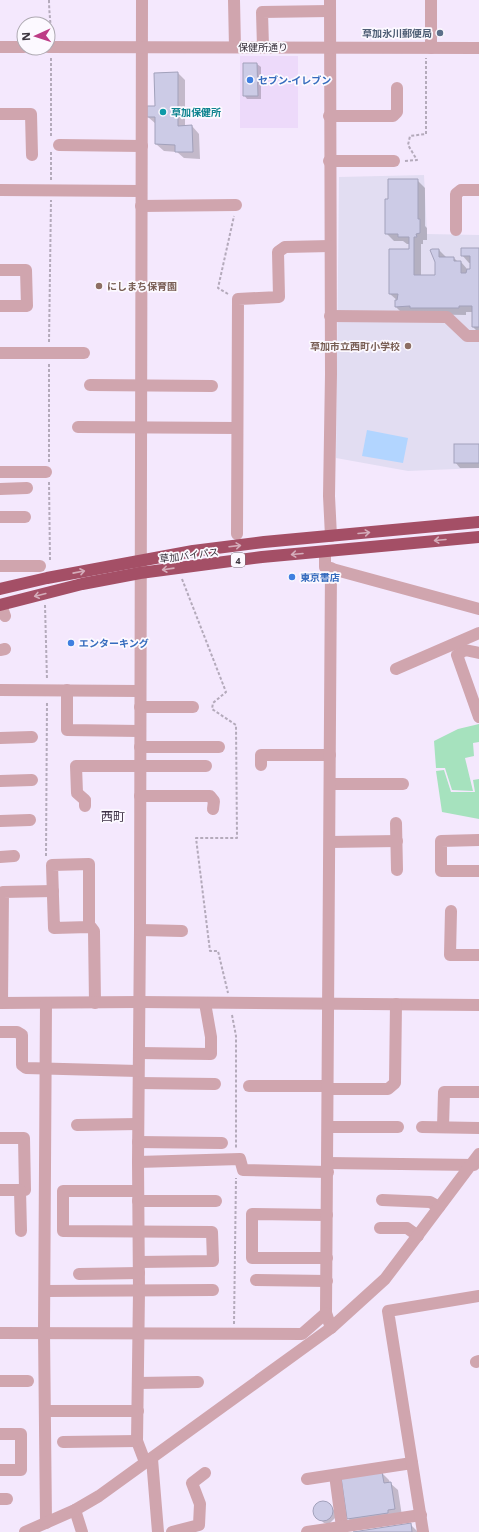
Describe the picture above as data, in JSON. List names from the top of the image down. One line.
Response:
{"streets":{"highway":["草加バイパス","4"],"street":["保健所通り"]},"districts":["西町"],"places":["草加氷川郵便局","セブン-イレブン","草加保健所","にしまち保育園","草加市立西町小学校","東京書店","エンターキング"],"north":"left"}
